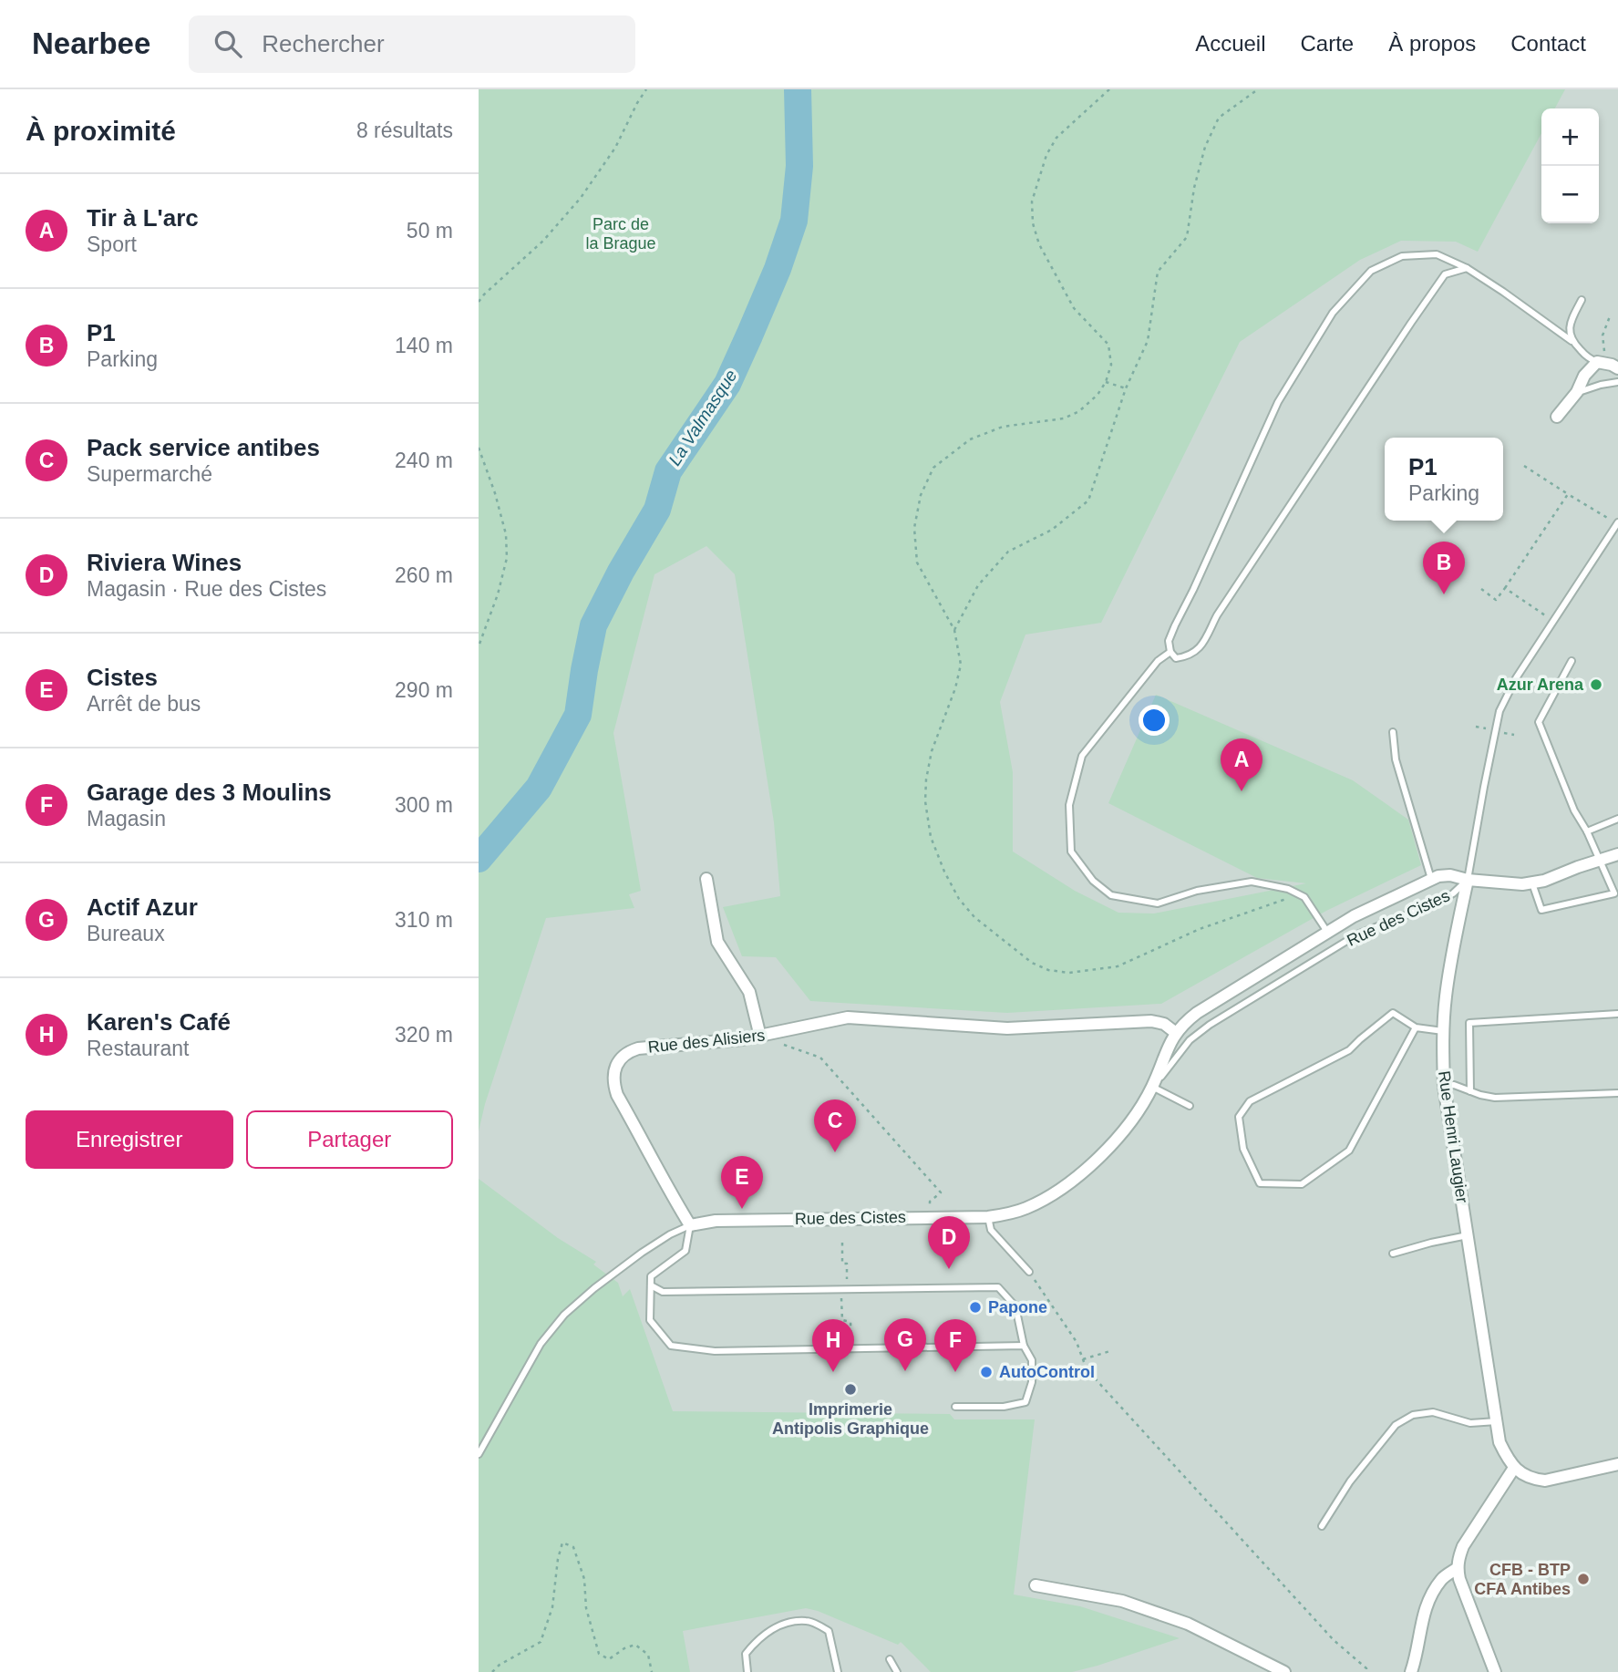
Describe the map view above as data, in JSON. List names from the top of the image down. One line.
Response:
{"streets":{"street":["Rue des Cistes","Rue des Alisiers","Rue Henri Laugier"]},"crossings":[["Rue des Cistes","Rue des Alisiers"],["Rue des Cistes","Rue Henri Laugier"]],"water":["La Valmasque"],"parks":["Parc de la Brague"],"places":["Azur Arena","Papone","AutoControl","Imprimerie Antipolis Graphique","CFB - BTP CFA Antibes"],"page":{"header":"Nearbee","search":"Rechercher","nav":["Accueil","Carte","À propos","Contact"],"heading":["À proximité","8 résultats"],"map_buttons":["+","−"],"list":[{"mark":"A","name":"Tir à L'arc","note":"Sport","value":"50 m"},{"mark":"B","name":"P1","note":"Parking","value":"140 m"},{"mark":"C","name":"Pack service antibes","note":"Supermarché","value":"240 m"},{"mark":"D","name":"Riviera Wines","note":"Magasin · Rue des Cistes","value":"260 m"},{"mark":"E","name":"Cistes","note":"Arrêt de bus","value":"290 m"},{"mark":"F","name":"Garage des 3 Moulins","note":"Magasin","value":"300 m"},{"mark":"G","name":"Actif Azur","note":"Bureaux","value":"310 m"},{"mark":"H","name":"Karen's Café","note":"Restaurant","value":"320 m"}],"popup":["P1","Parking"],"pins":["B","A","C","E","D","G","F","H"],"buttons":["Enregistrer","Partager"]}}
